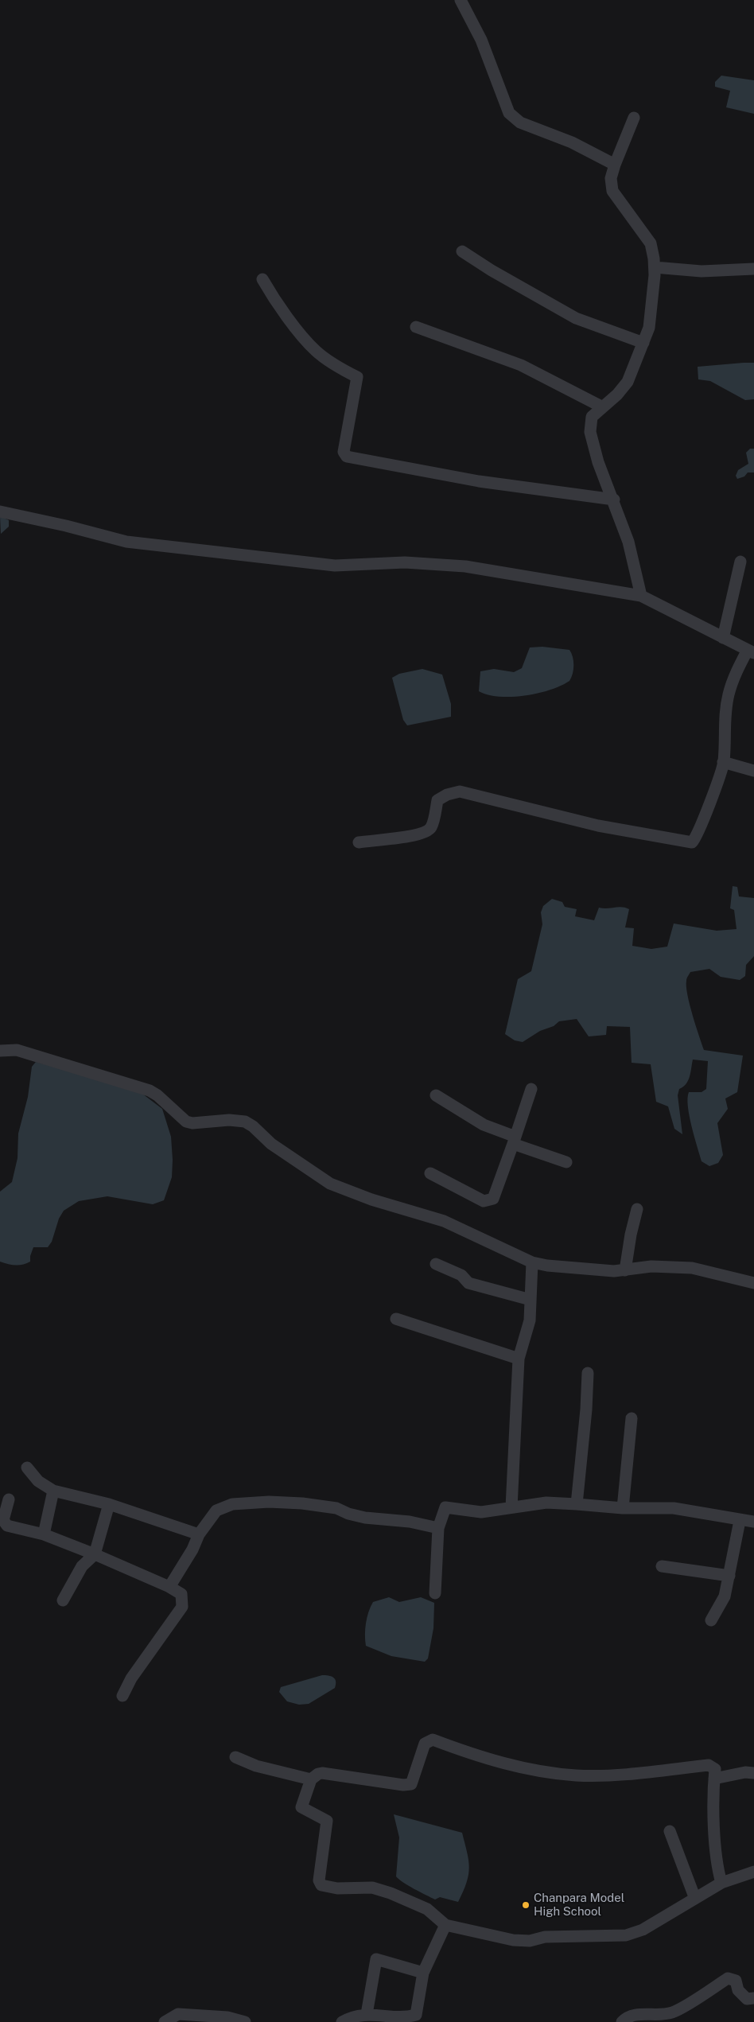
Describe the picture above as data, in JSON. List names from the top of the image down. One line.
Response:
{"places":["Chanpara Model High School"]}
